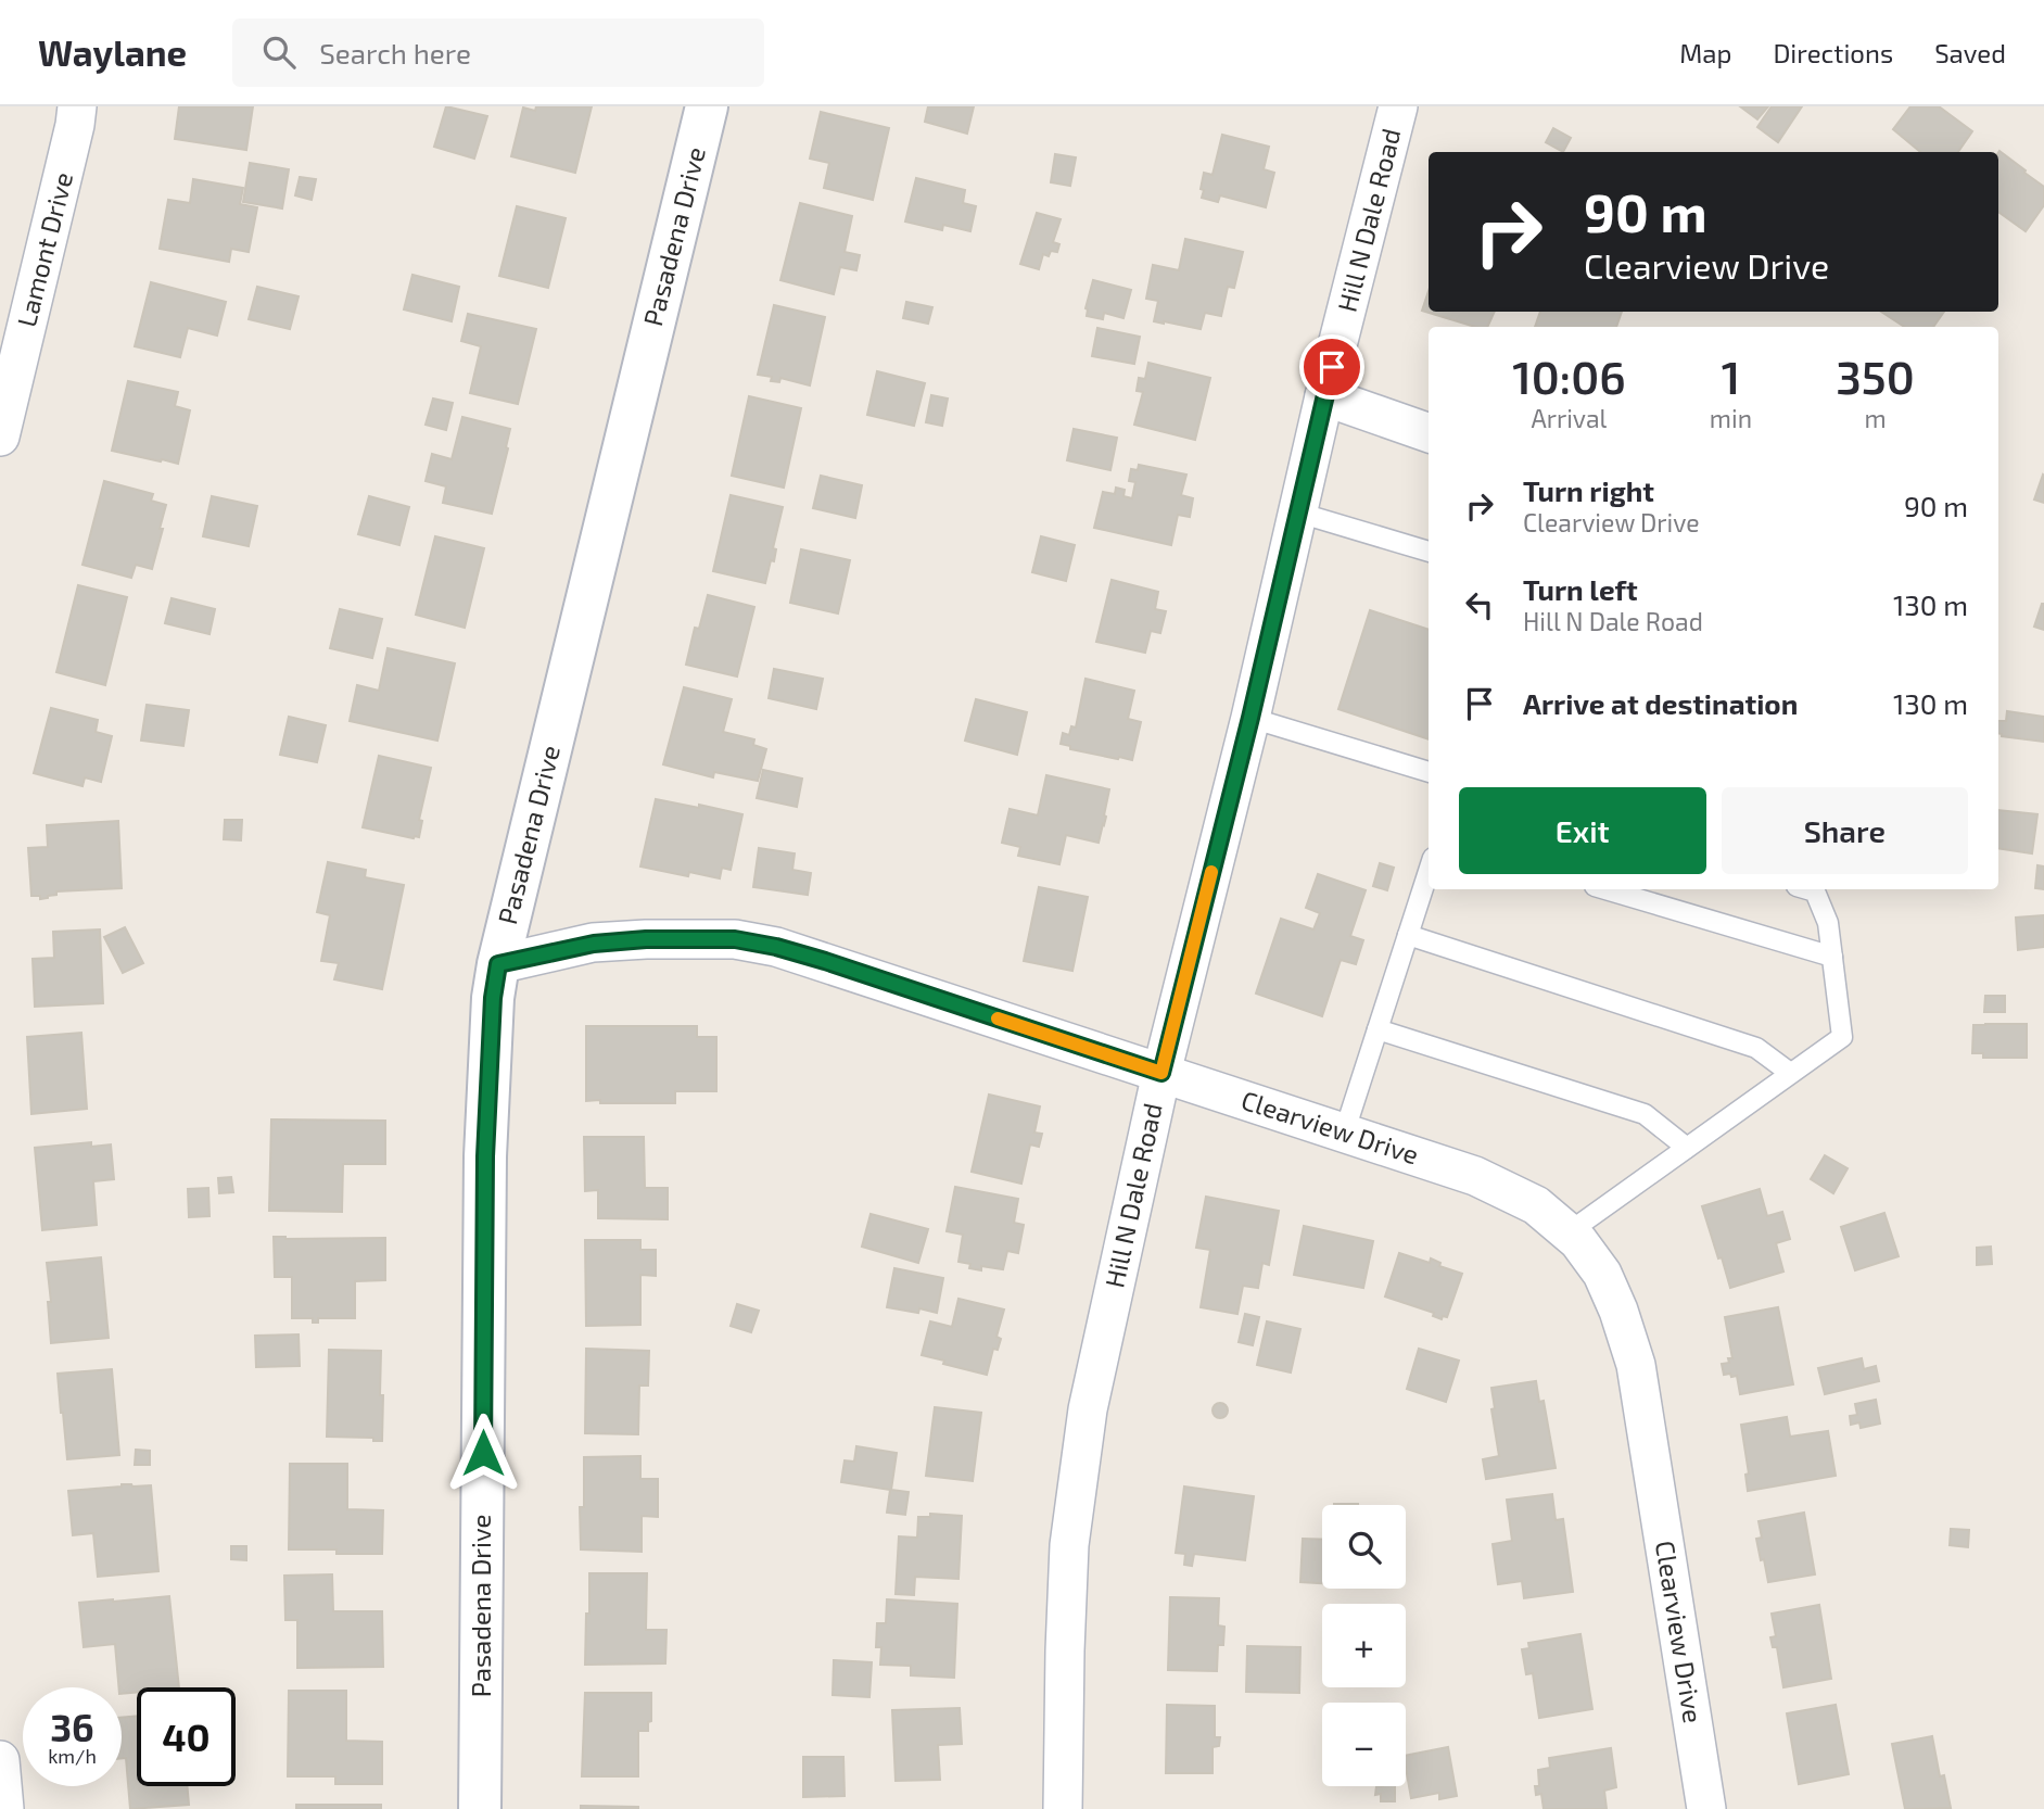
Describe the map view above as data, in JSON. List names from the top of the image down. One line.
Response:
{"streets":{"street":["Hill N Dale Road","Pasadena Drive","Lamont Drive","Clearview Drive"]},"crossings":[["Hill N Dale Road","Clearview Drive"],["Pasadena Drive","Clearview Drive"]],"page":{"header":"Waylane","search":"Search here","nav":["Map","Directions","Saved"],"turn":["90 m","Clearview Drive"],"eta":["10:06","Arrival","1","min","350","m"],"list":[{"name":"Turn right","note":"Clearview Drive","value":"90 m"},{"name":"Turn left","note":"Hill N Dale Road","value":"130 m"},{"name":"Arrive at destination","value":"130 m"}],"buttons":["Exit","Share"],"map_buttons":["+","−"],"speed":"36 km/h","limit":"40"}}
